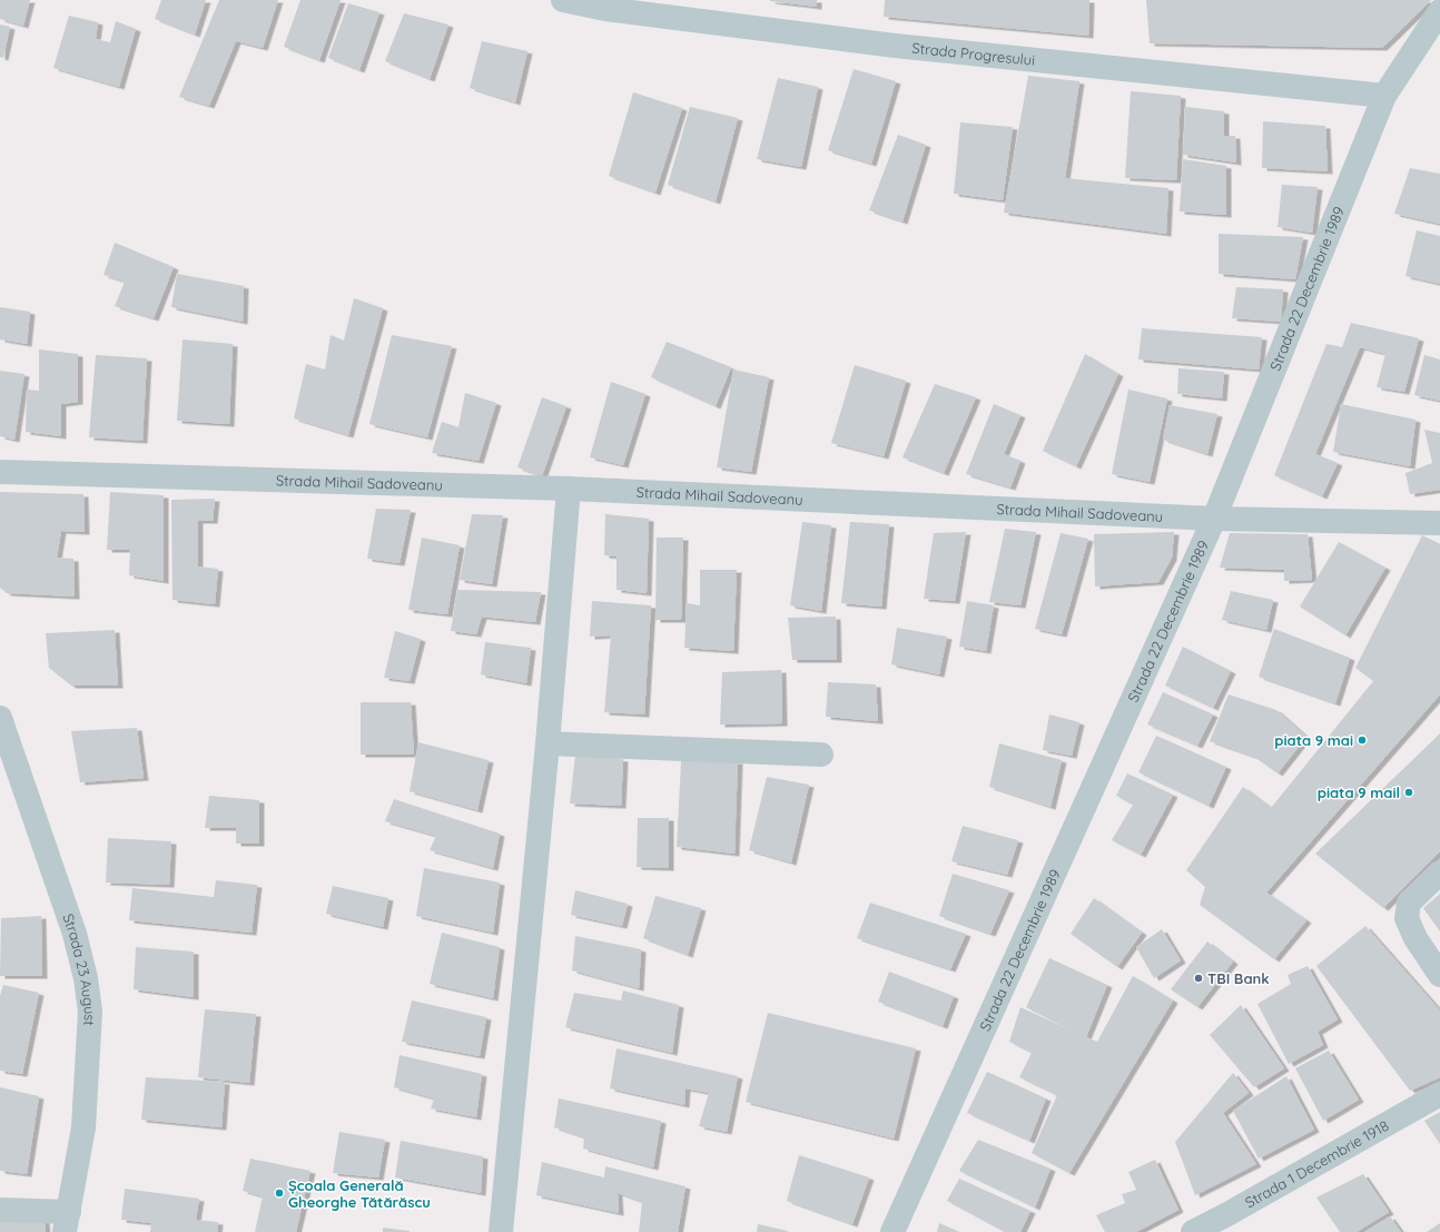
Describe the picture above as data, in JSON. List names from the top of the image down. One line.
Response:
{"streets":{"street":["Strada Progresului","Strada 22 Decembrie 1989","Strada Mihail Sadoveanu","Strada 23 August","Strada 1 Decembrie 1918"]},"crossings":[["Strada Progresului","Strada 22 Decembrie 1989"],["Strada 22 Decembrie 1989","Strada Mihail Sadoveanu"]],"places":["piata 9 mai","piata 9 mail","TBI Bank","Școala Generală Gheorghe Tătărăscu"]}
